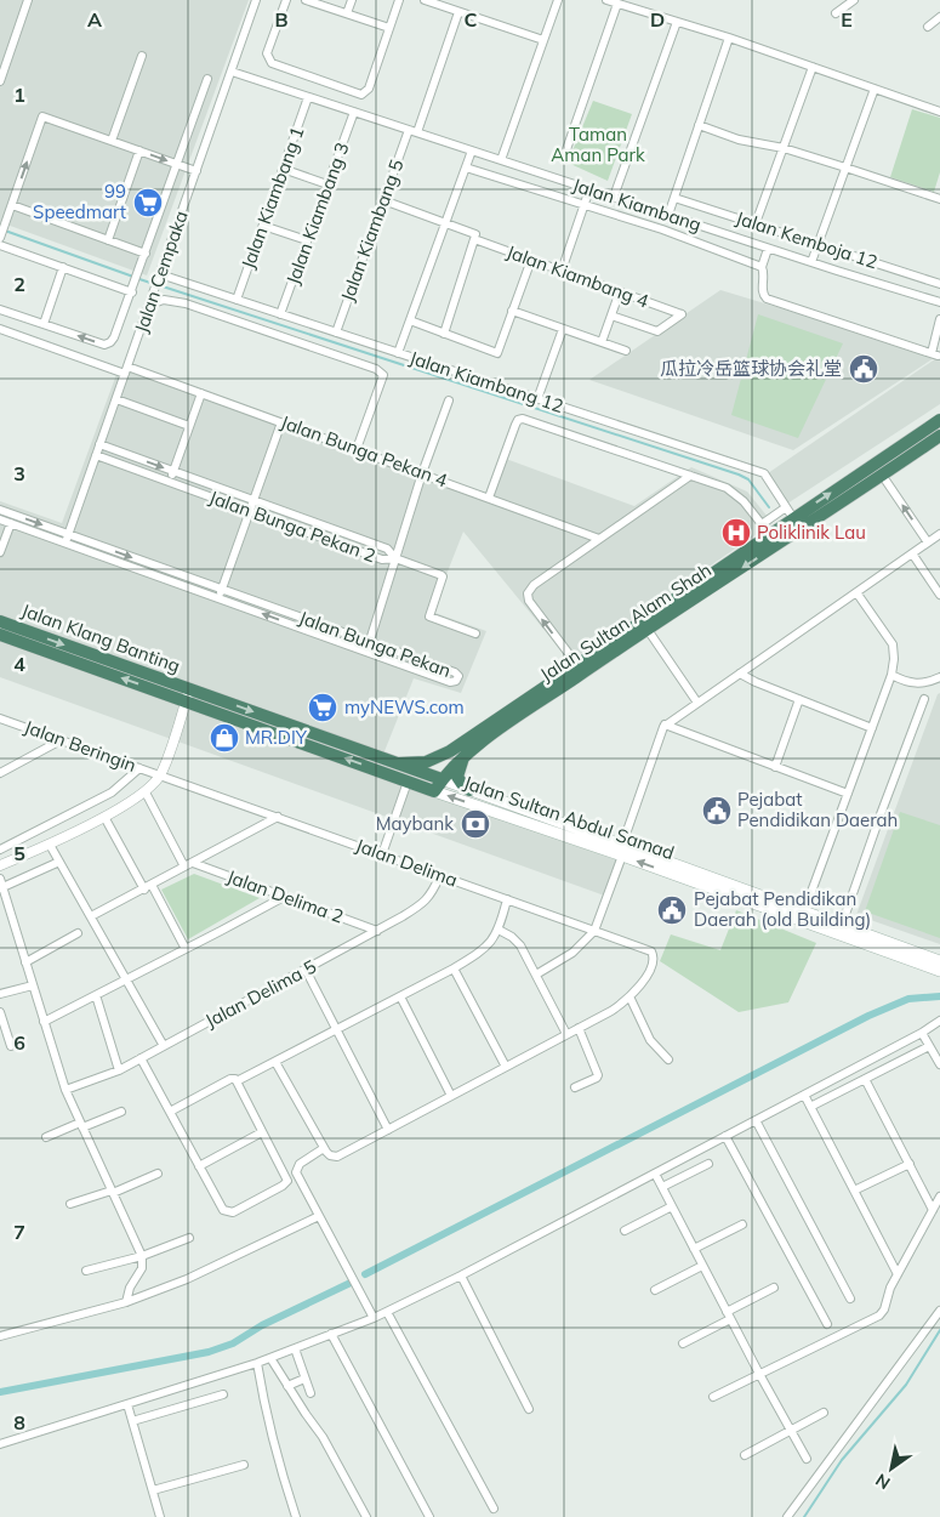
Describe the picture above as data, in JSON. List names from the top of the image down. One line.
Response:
{"streets":{"highway":["Jalan Sultan Alam Shah","Jalan Klang Banting","Jalan Sultan Abdul Samad"],"street":["Jalan Kiambang 1","Jalan Kiambang","Jalan Kiambang 3","Jalan Kiambang 5","Jalan Kemboja 12","Jalan Cempaka","Jalan Kiambang 4","Jalan Kiambang 12","Jalan Bunga Pekan 4","Jalan Bunga Pekan 2","Jalan Bunga Pekan","Jalan Beringin","Jalan Delima","Jalan Delima 2","Jalan Delima 5"]},"crossings":[["Jalan Kiambang 1","Jalan Kiambang"],["Jalan Kiambang 1","Jalan Kiambang 12"],["Jalan Kiambang","Jalan Kiambang 3"],["Jalan Kiambang","Jalan Kiambang 5"],["Jalan Kiambang","Jalan Cempaka"],["Jalan Kiambang 3","Jalan Kiambang 12"],["Jalan Kiambang 5","Jalan Kiambang 4"],["Jalan Kiambang 5","Jalan Kiambang 12"],["Jalan Cempaka","Jalan Kiambang 12"],["Jalan Cempaka","Jalan Bunga Pekan 4"],["Jalan Cempaka","Jalan Bunga Pekan 2"],["Jalan Cempaka","Jalan Bunga Pekan"],["Jalan Kiambang 12","Jalan Sultan Alam Shah"],["Jalan Sultan Alam Shah","Jalan Sultan Abdul Samad"],["Jalan Klang Banting","Jalan Sultan Abdul Samad"],["Jalan Beringin","Jalan Delima"],["Jalan Delima","Jalan Delima 5"],["Jalan Delima 2","Jalan Delima 5"]],"parks":["Taman Aman Park"],"places":{"supermarket":["99 Speedmart","myNEWS.com"],"public building":["瓜拉冷岳篮球协会礼堂","Pejabat Pendidikan Daerah","Pejabat Pendidikan Daerah (old Building)"],"hospital":["Poliklinik Lau"],"shop":["MR.DIY"],"bank":["Maybank"]},"north":"bottom left","grid":{"columns":["A","B","C","D","E"],"rows":["1","2","3","4","5","6","7","8"]}}
